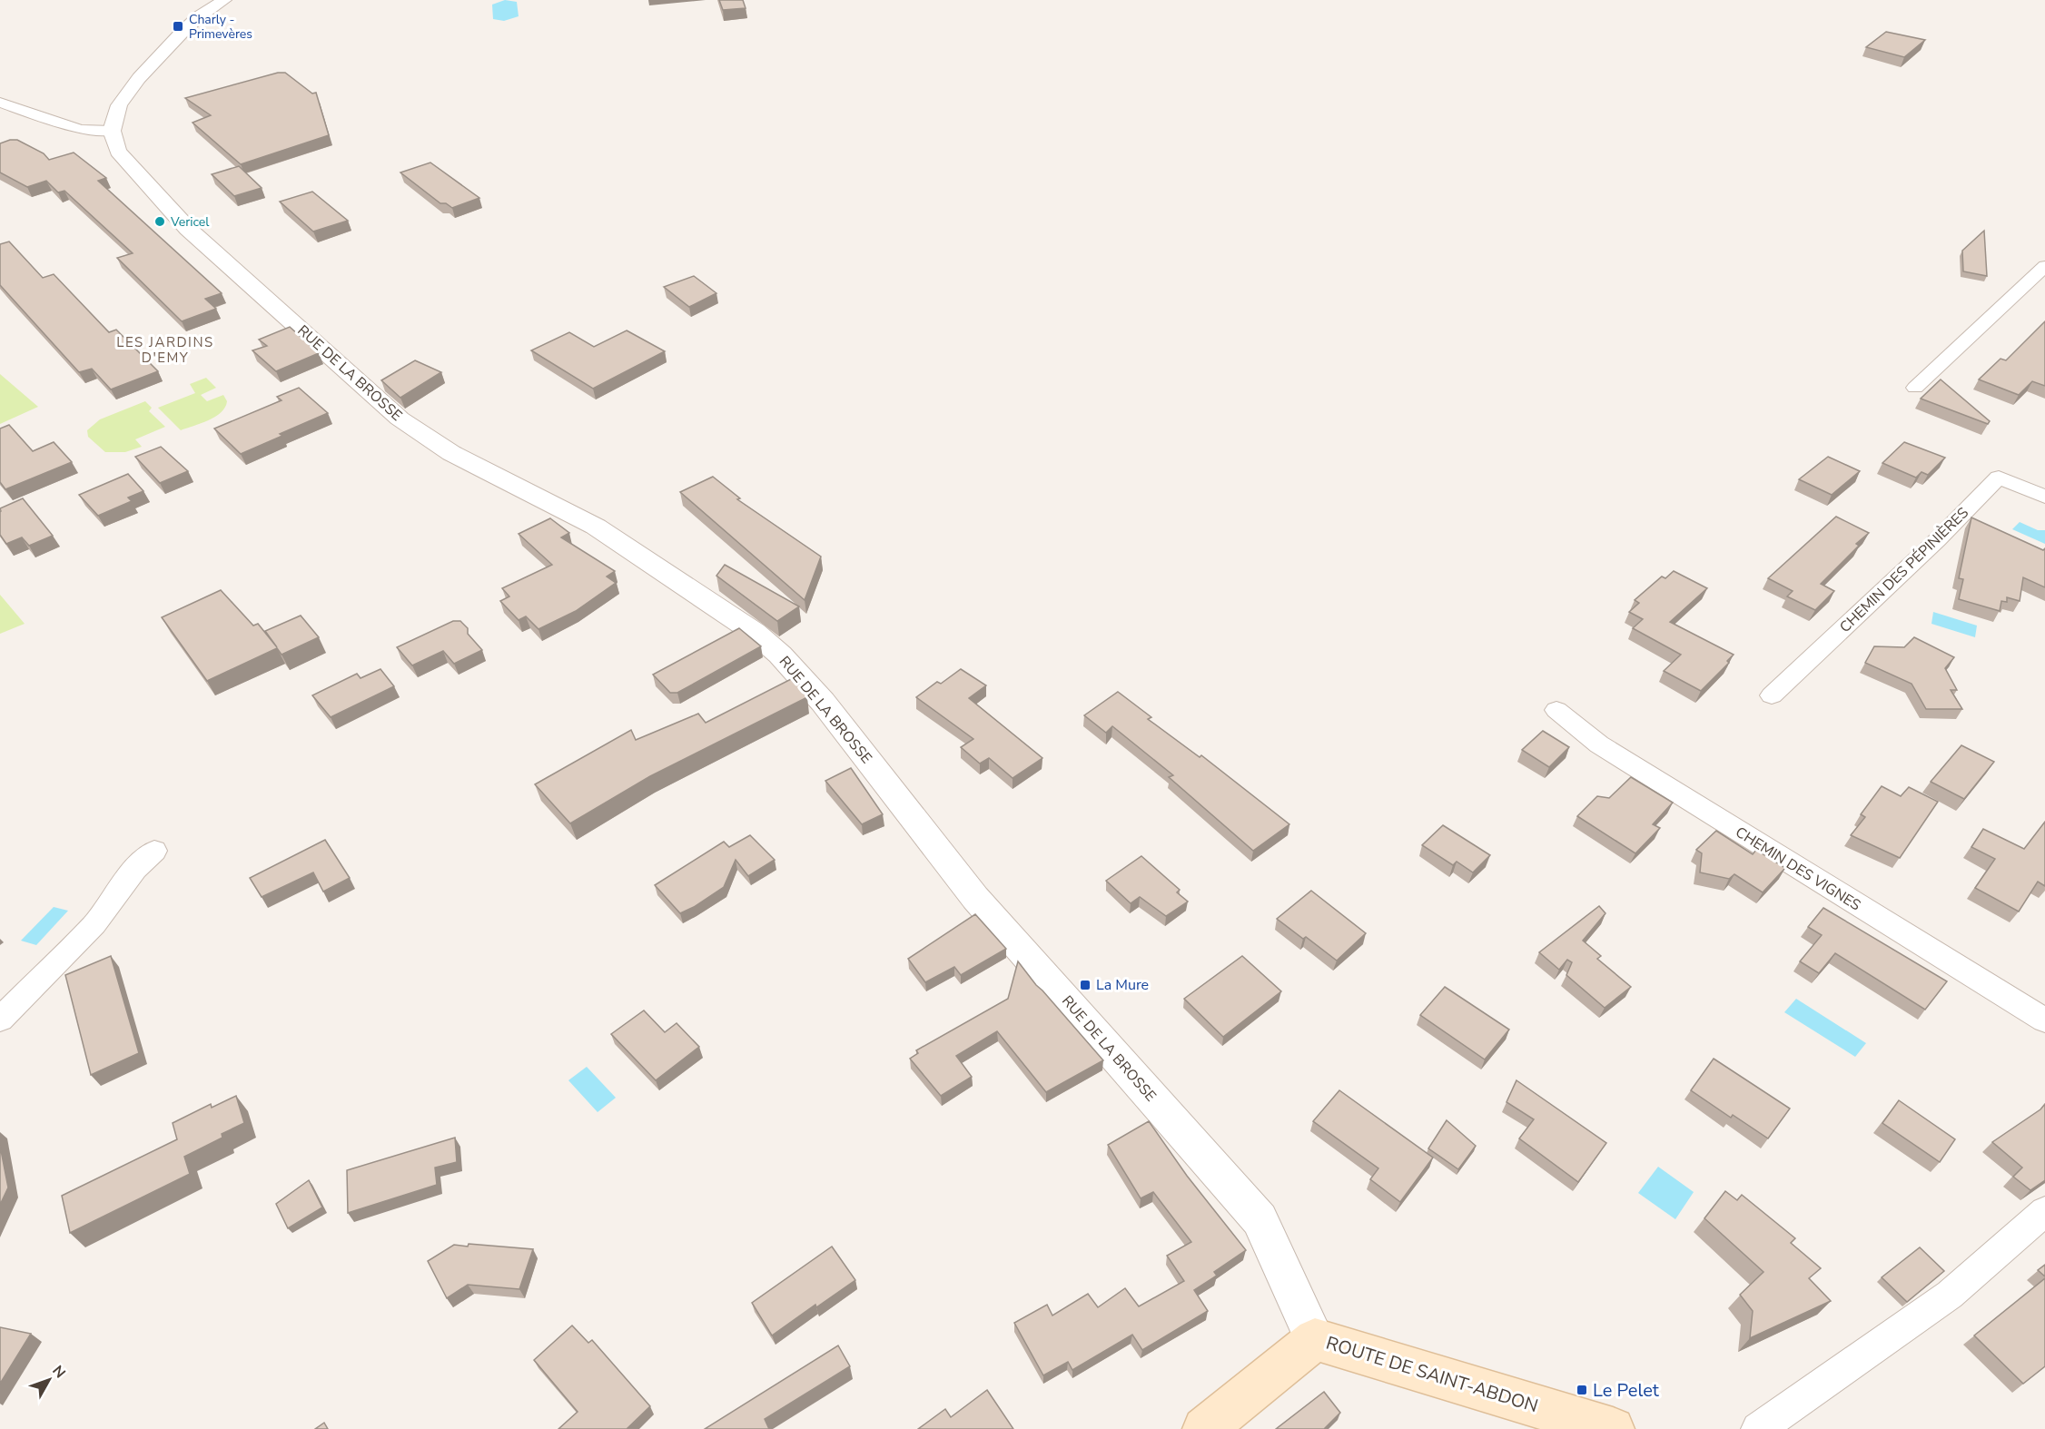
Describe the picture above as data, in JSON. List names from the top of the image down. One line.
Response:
{"streets":{"main road":["ROUTE DE SAINT-ABDON"],"street":["RUE DE LA BROSSE","CHEMIN DES PÉPINIÈRES","CHEMIN DES VIGNES"]},"crossings":[["RUE DE LA BROSSE","ROUTE DE SAINT-ABDON"]],"districts":["LES JARDINS D'EMY"],"places":{"transit":["Charly - Primevères","La Mure","Le Pelet"],"other":["Vericel"]},"north":"top right"}
